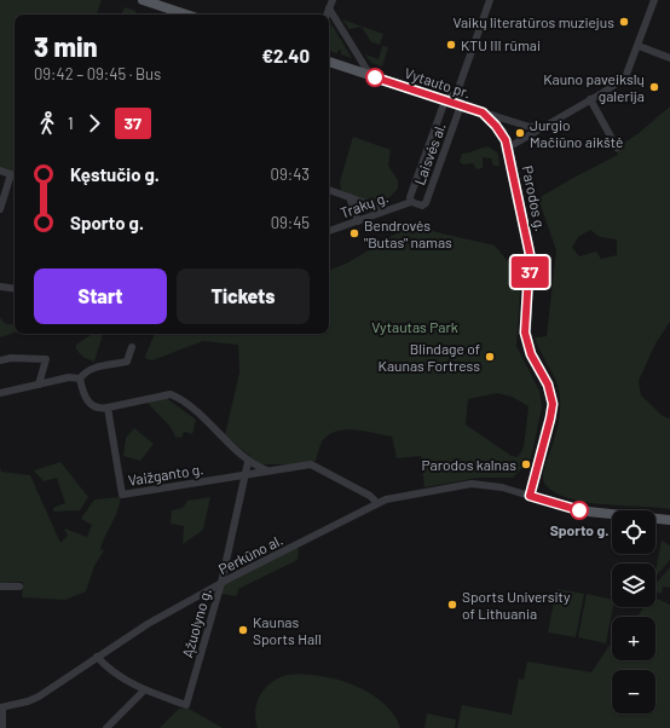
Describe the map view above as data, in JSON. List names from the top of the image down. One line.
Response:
{"streets":{"main road":["Vytauto pr.","Parodos g."],"street":["Laisvės al.","Trakų g.","Vaižganto g.","Perkūno al.","Ąžuolyno g."]},"crossings":[["Vytauto pr.","Laisvės al."],["Vytauto pr.","Parodos g."],["Laisvės al.","Trakų g."],["Parodos g.","Perkūno al."],["Vaižganto g.","Perkūno al."],["Vaižganto g.","Ąžuolyno g."],["Perkūno al.","Ąžuolyno g."]],"parks":["Vytautas Park"],"places":["Vaikų literatūros muziejus","KTU III rūmai","Kauno paveikslų galerija","Jurgio Mačiūno aikštė","Bendrovės \"Butas\" namas","Blindage of Kaunas Fortress","Parodos kalnas","Sporto g.","Sports University of Lithuania","Kaunas Sports Hall"],"lines":["bus line 37"],"page":{"on_map":"37","heading":["3 min","09:42 – 09:45 · Bus","€2.40"],"legs":["1","37"],"list":[{"name":"Kęstučio g.","value":"09:43"},{"name":"Sporto g.","value":"09:45"}],"buttons":["Start","Tickets"],"map_buttons":["+","−"]}}
